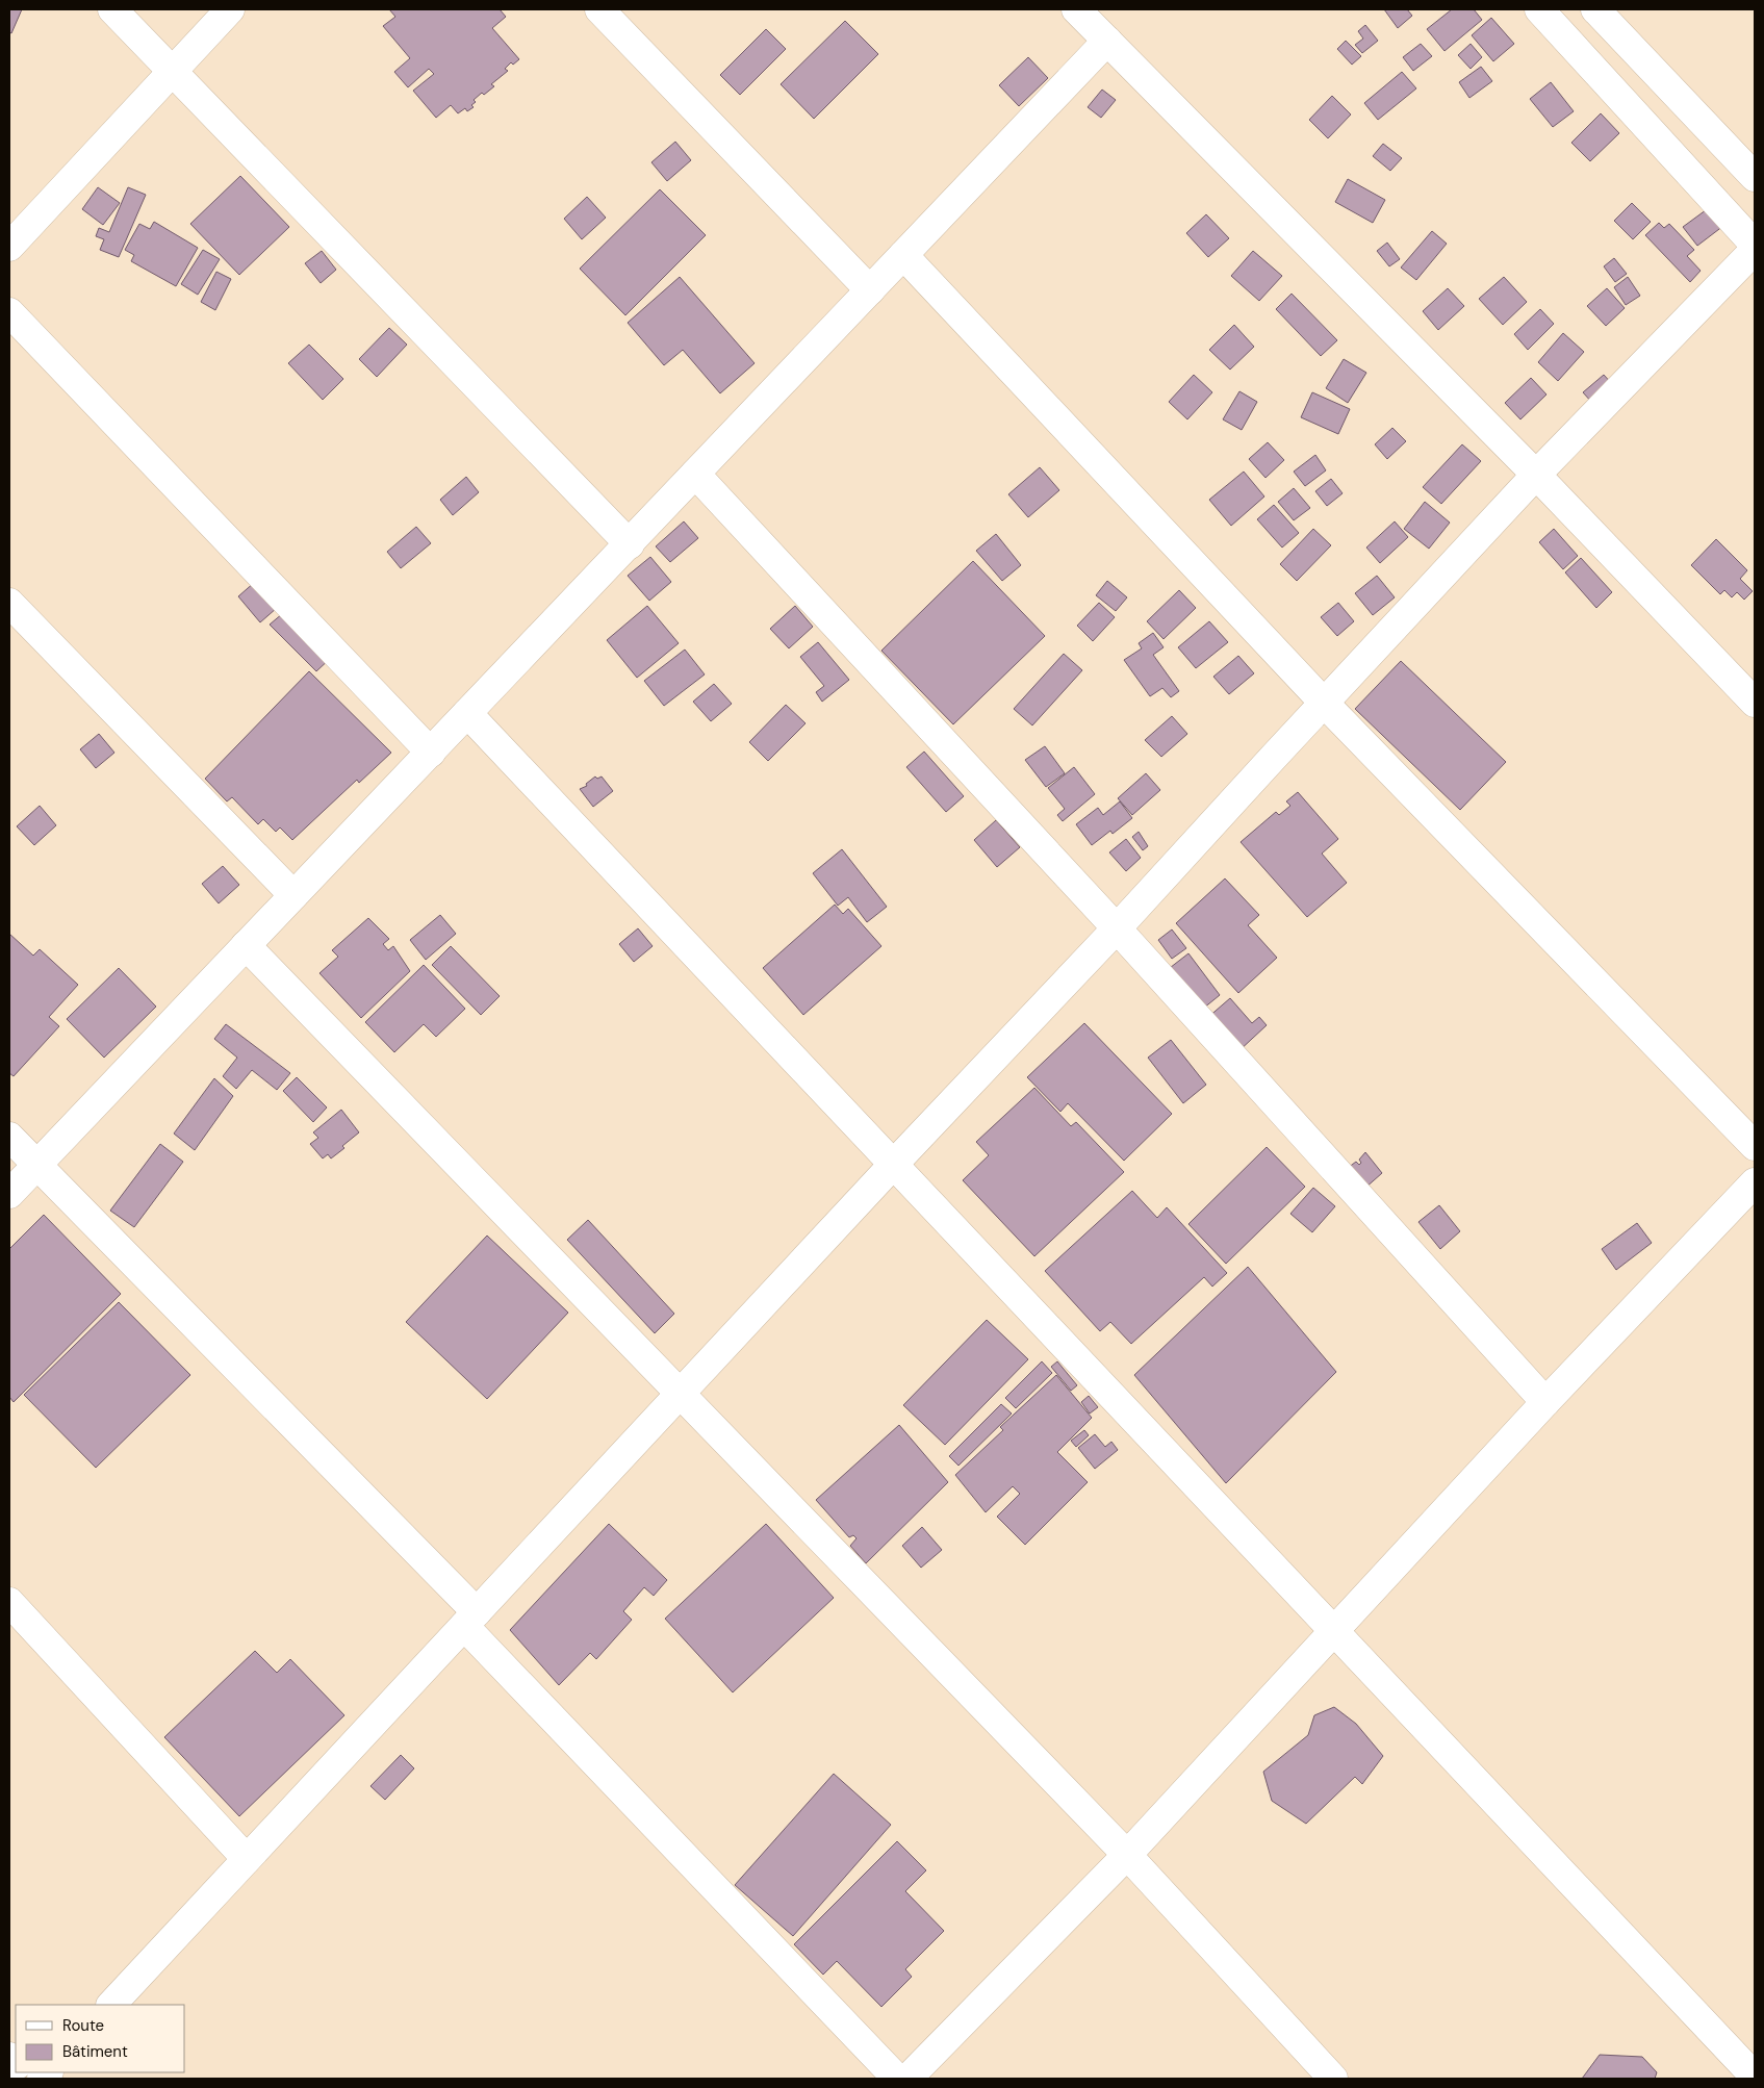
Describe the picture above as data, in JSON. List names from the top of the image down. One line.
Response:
{"legend":["Route","Bâtiment"]}
